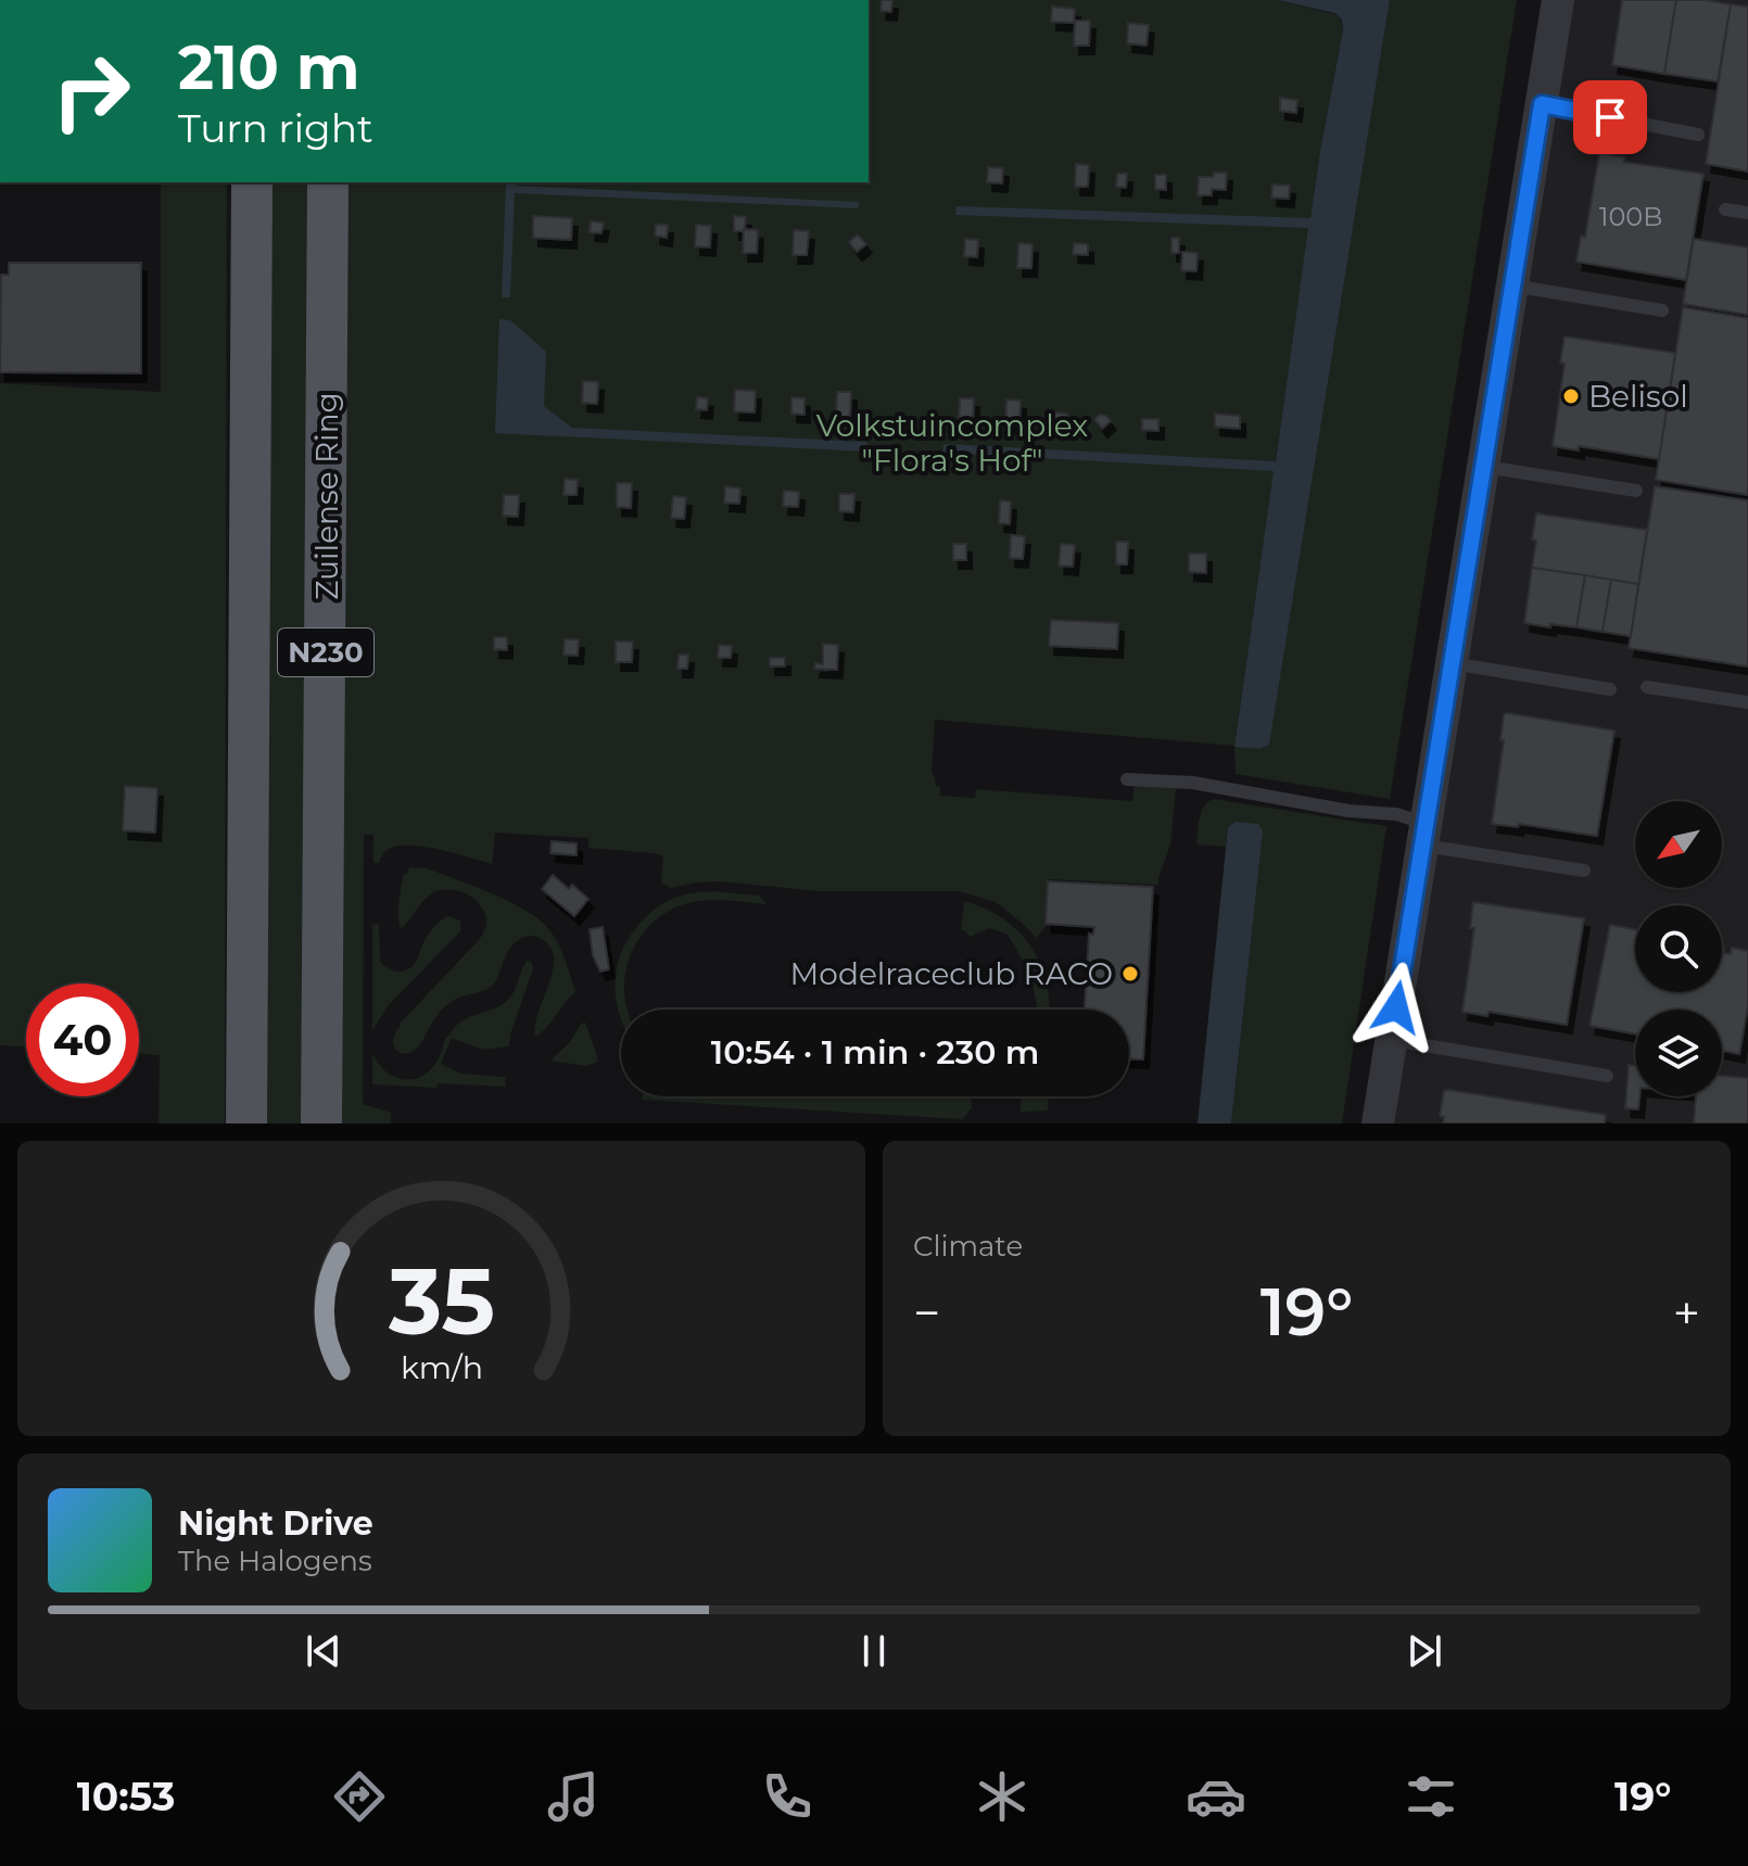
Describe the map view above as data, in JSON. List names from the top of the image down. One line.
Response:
{"streets":{"main road":["Zuilense Ring","N230"]},"parks":["Volkstuincomplex \"Flora's Hof\""],"places":["Belisol","Modelraceclub RACO"],"house_numbers":["100B"],"north":"bottom left","page":{"turn":["210 m","Turn right"],"limit":"40","trip":"10:54 · 1 min · 230 m","tile":"Climate","heat":["−","19°","+"],"song":["Night Drive","The Halogens"],"tabs":["10:53","19°"],"gauge":["35","km/h"]}}
